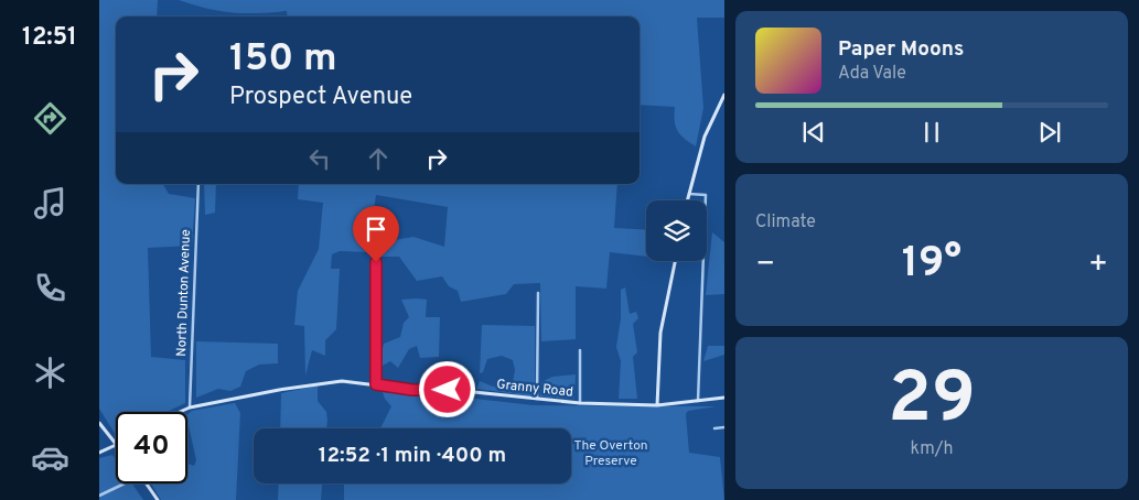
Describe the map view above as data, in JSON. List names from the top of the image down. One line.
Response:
{"streets":{"street":["North Dunton Avenue","Granny Road"]},"crossings":[["North Dunton Avenue","Granny Road"]],"parks":["The Overton Preserve"],"page":{"tabs":"12:51","turn":["150 m","Prospect Avenue"],"song":["Paper Moons","Ada Vale"],"tile":["Climate",["29","km/h"]],"heat":["−","19°","+"],"limit":"40","trip":"12:52 · 1 min · 400 m"}}
